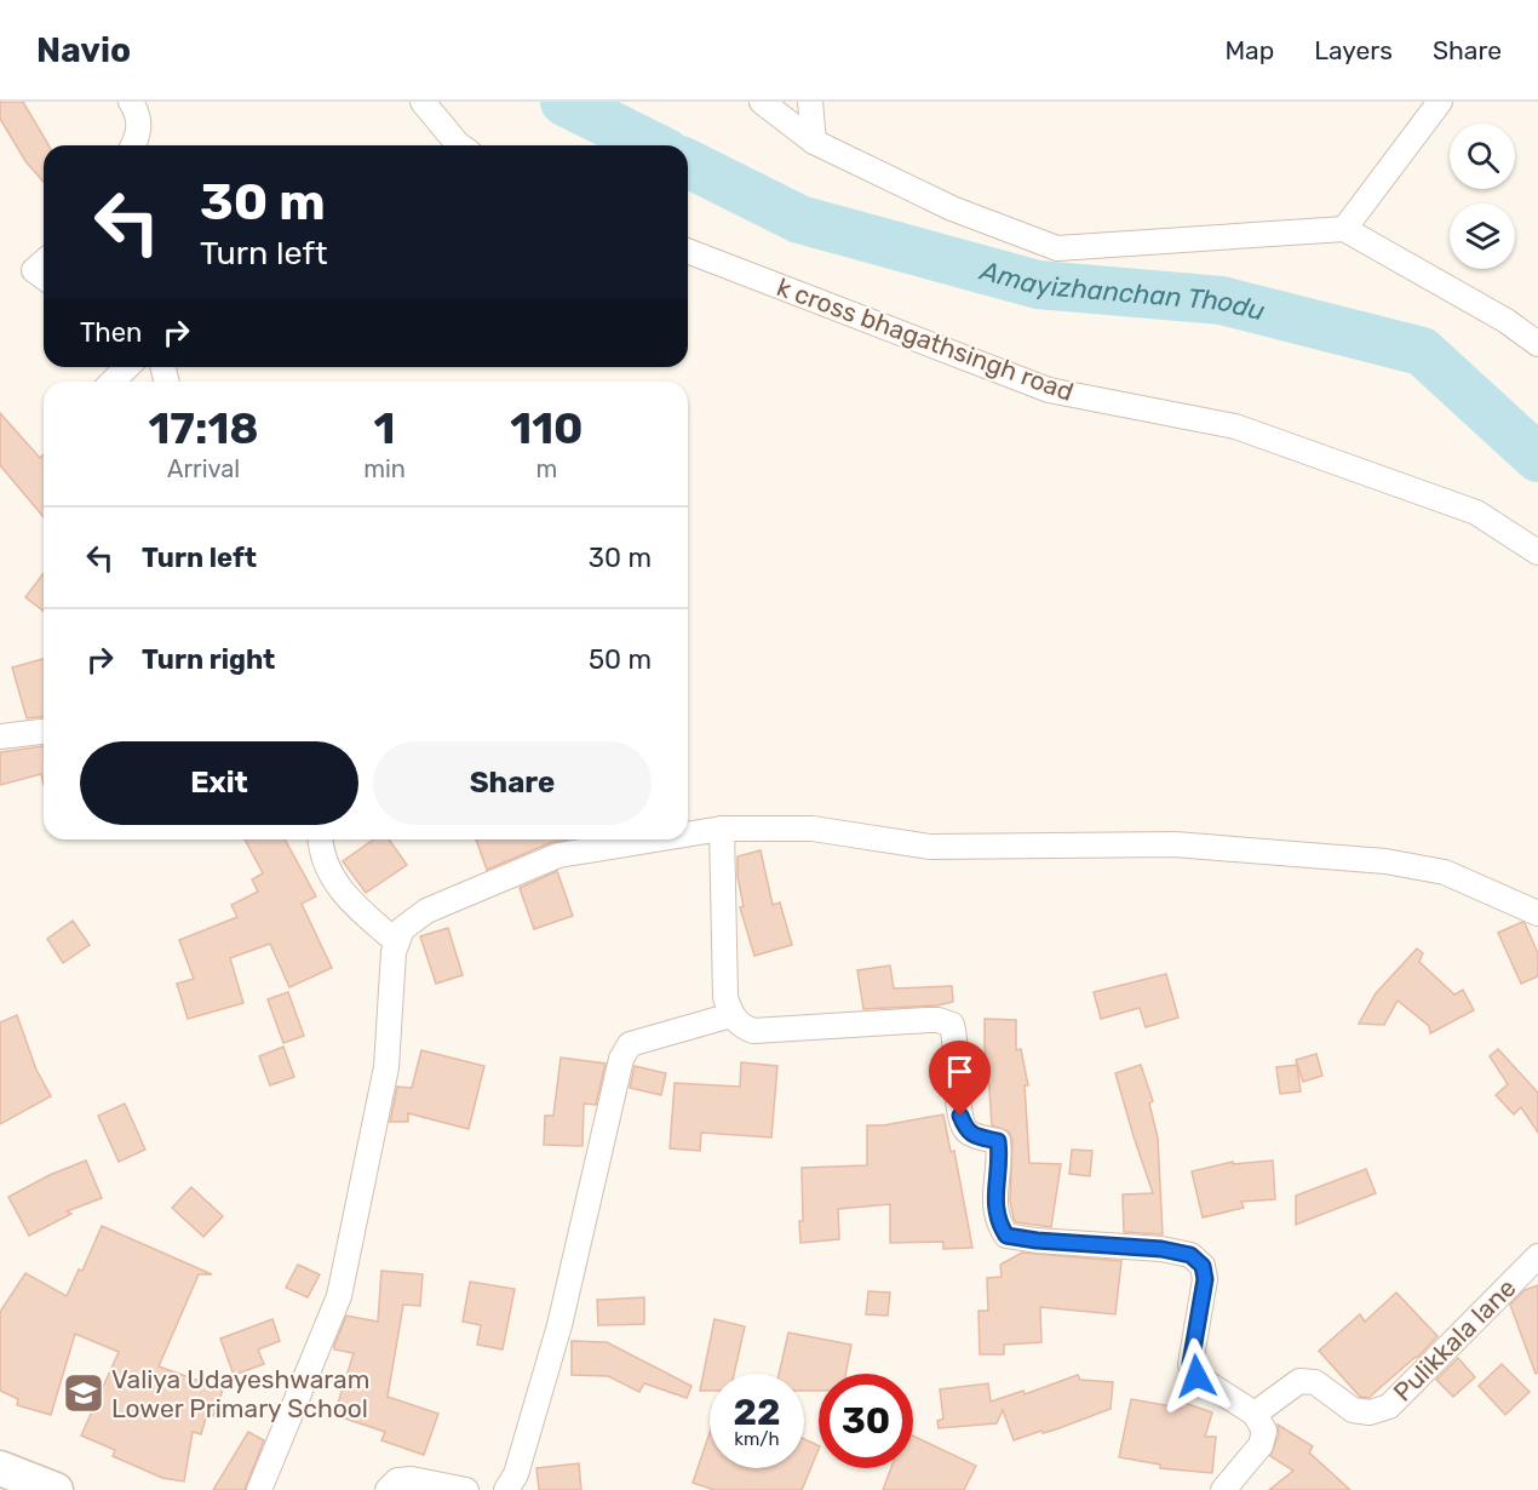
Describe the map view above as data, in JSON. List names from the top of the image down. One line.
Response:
{"streets":{"street":["k cross bhagathsingh road","Pulikkala lane"]},"water":["Amayizhanchan Thodu"],"places":{"school or university":["Valiya Udayeshwaram Lower Primary School"]},"page":{"header":"Navio","nav":["Map","Layers","Share"],"turn":["30 m","Turn left"],"then":"Then","eta":["17:18","Arrival","1","min","110","m"],"list":[{"name":"Turn left","value":"30 m"},{"name":"Turn right","value":"50 m"}],"buttons":["Exit","Share"],"speed":"22 km/h","limit":"30"}}
